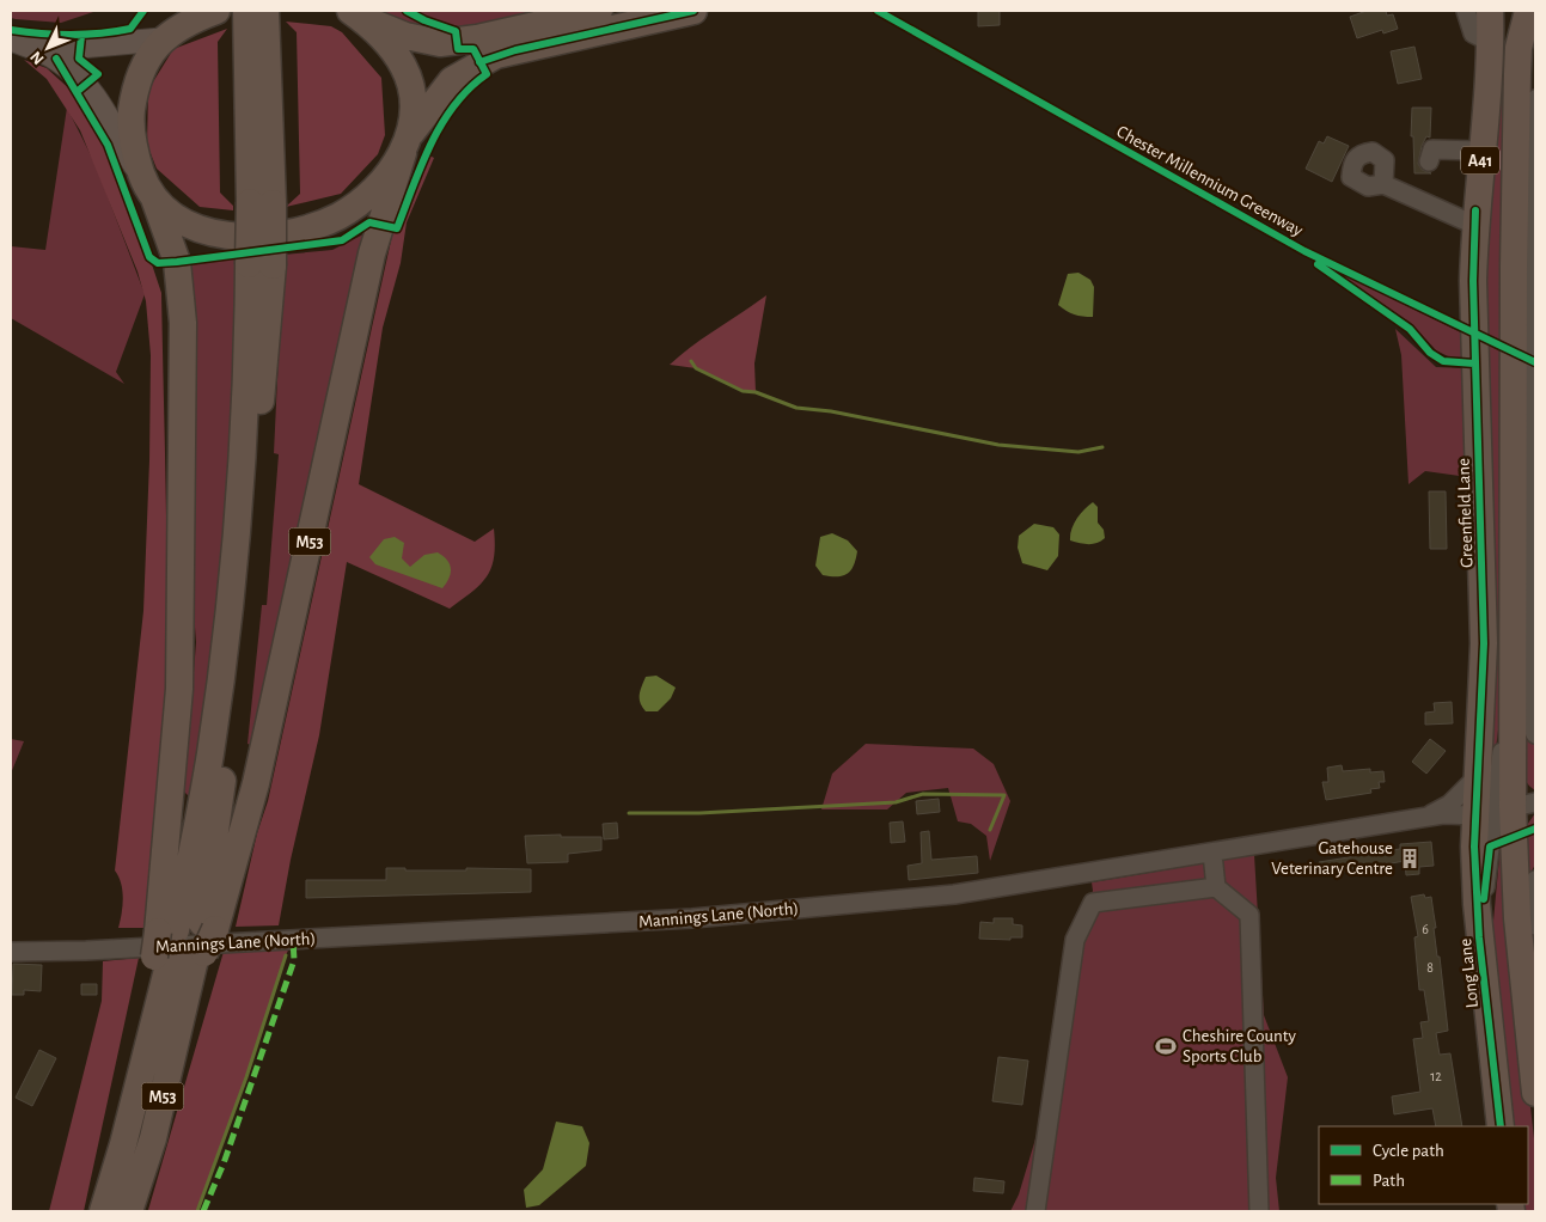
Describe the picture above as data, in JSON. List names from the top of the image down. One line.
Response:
{"streets":{"highway":["A41","Greenfield Lane","M53","Long Lane"],"street":["Mannings Lane (North)"],"cycle path":["Chester Millennium Greenway"]},"crossings":[["A41","Greenfield Lane"],["A41","Mannings Lane (North)"],["A41","Long Lane"],["Greenfield Lane","Mannings Lane (North)"],["Greenfield Lane","Long Lane"],["Mannings Lane (North)","Long Lane"]],"places":{"building":["Gatehouse Veterinary Centre"],"sports":["Cheshire County Sports Club"]},"house_numbers":["6","8","12"],"legend":["Cycle path","Path"],"north":"bottom left"}
